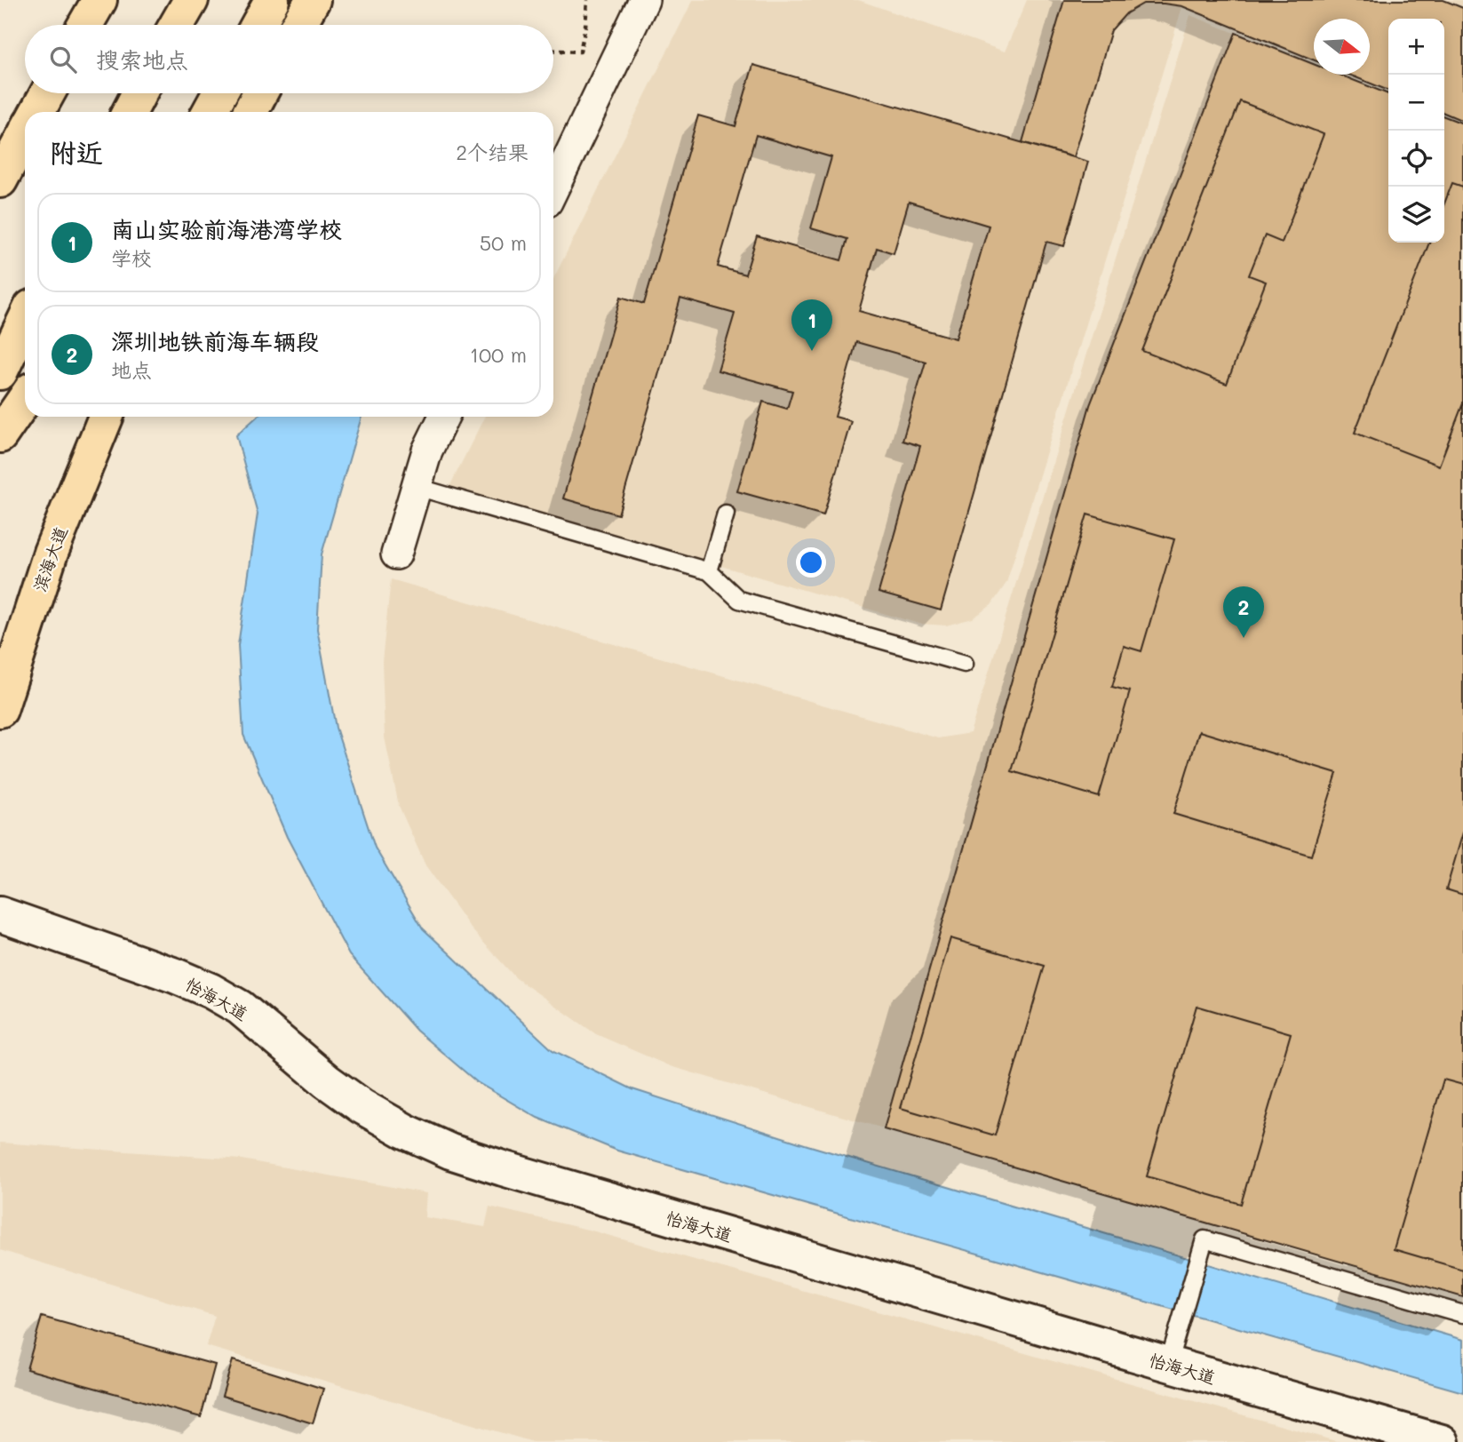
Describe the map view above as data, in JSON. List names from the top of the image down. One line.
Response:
{"streets":{"main road":["滨海大道"],"street":["怡海大道"]},"north":"right","page":{"map_buttons":["+","−"],"search":"搜索地点","heading":["附近","2个结果"],"list":[{"mark":"1","name":"南山实验前海港湾学校","note":"学校","value":"50 m"},{"mark":"2","name":"深圳地铁前海车辆段","note":"地点","value":"100 m"}],"pins":["1","2"]}}
